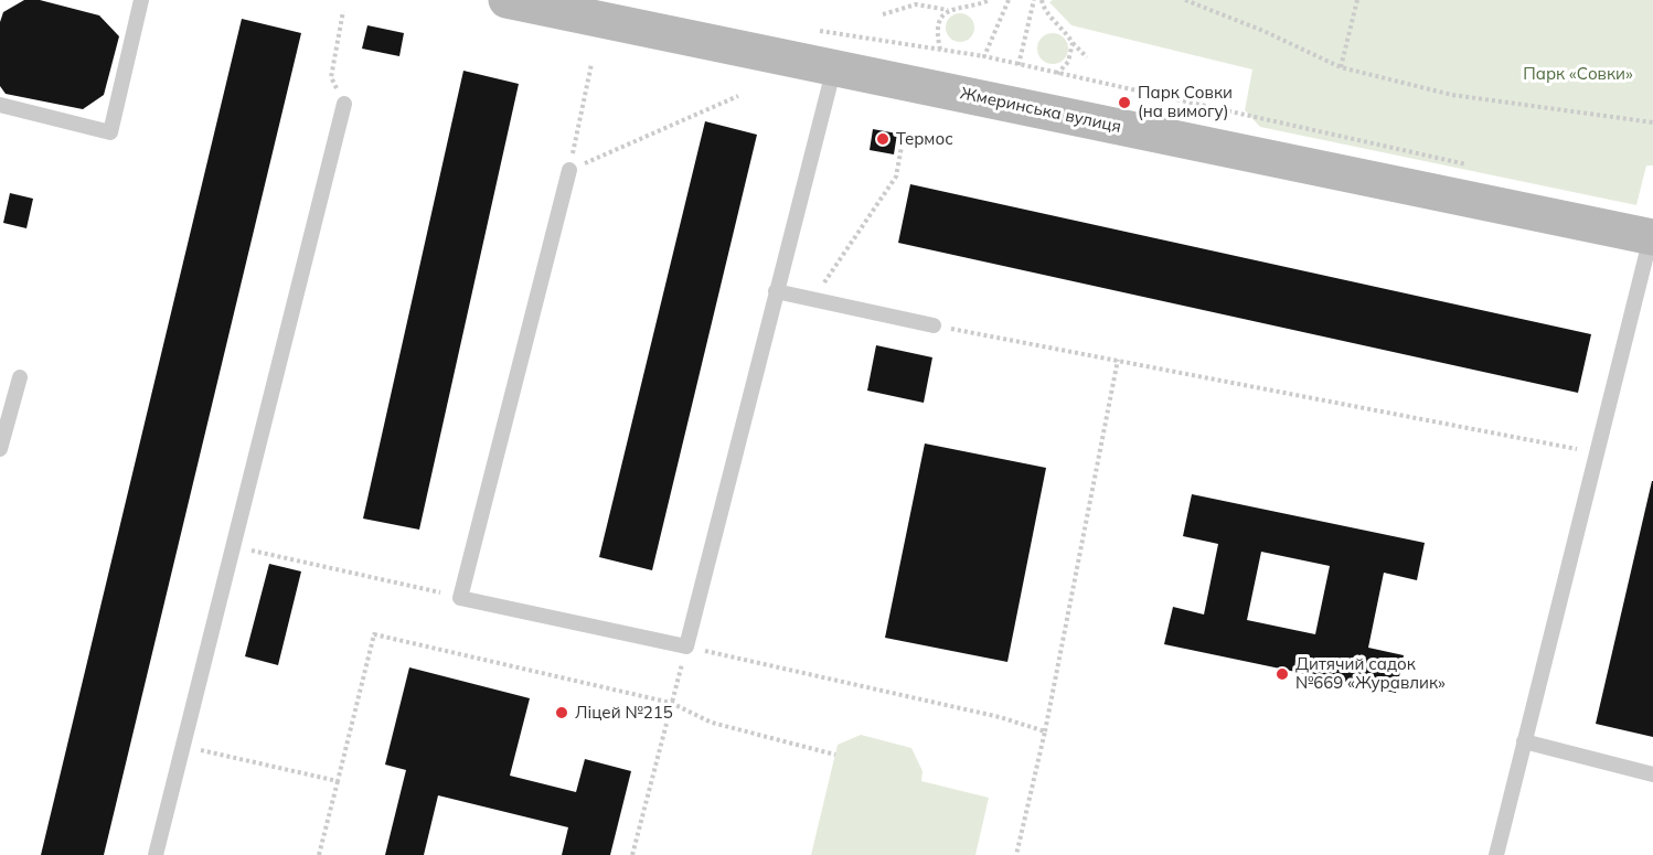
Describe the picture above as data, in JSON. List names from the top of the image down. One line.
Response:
{"streets":{"main road":["Жмеринська вулиця"]},"parks":["Парк «Совки»"],"places":["Парк Совки (на вимогу)","Термос","Дитячий садок №669 «Журавлик»","Ліцей №215"]}
